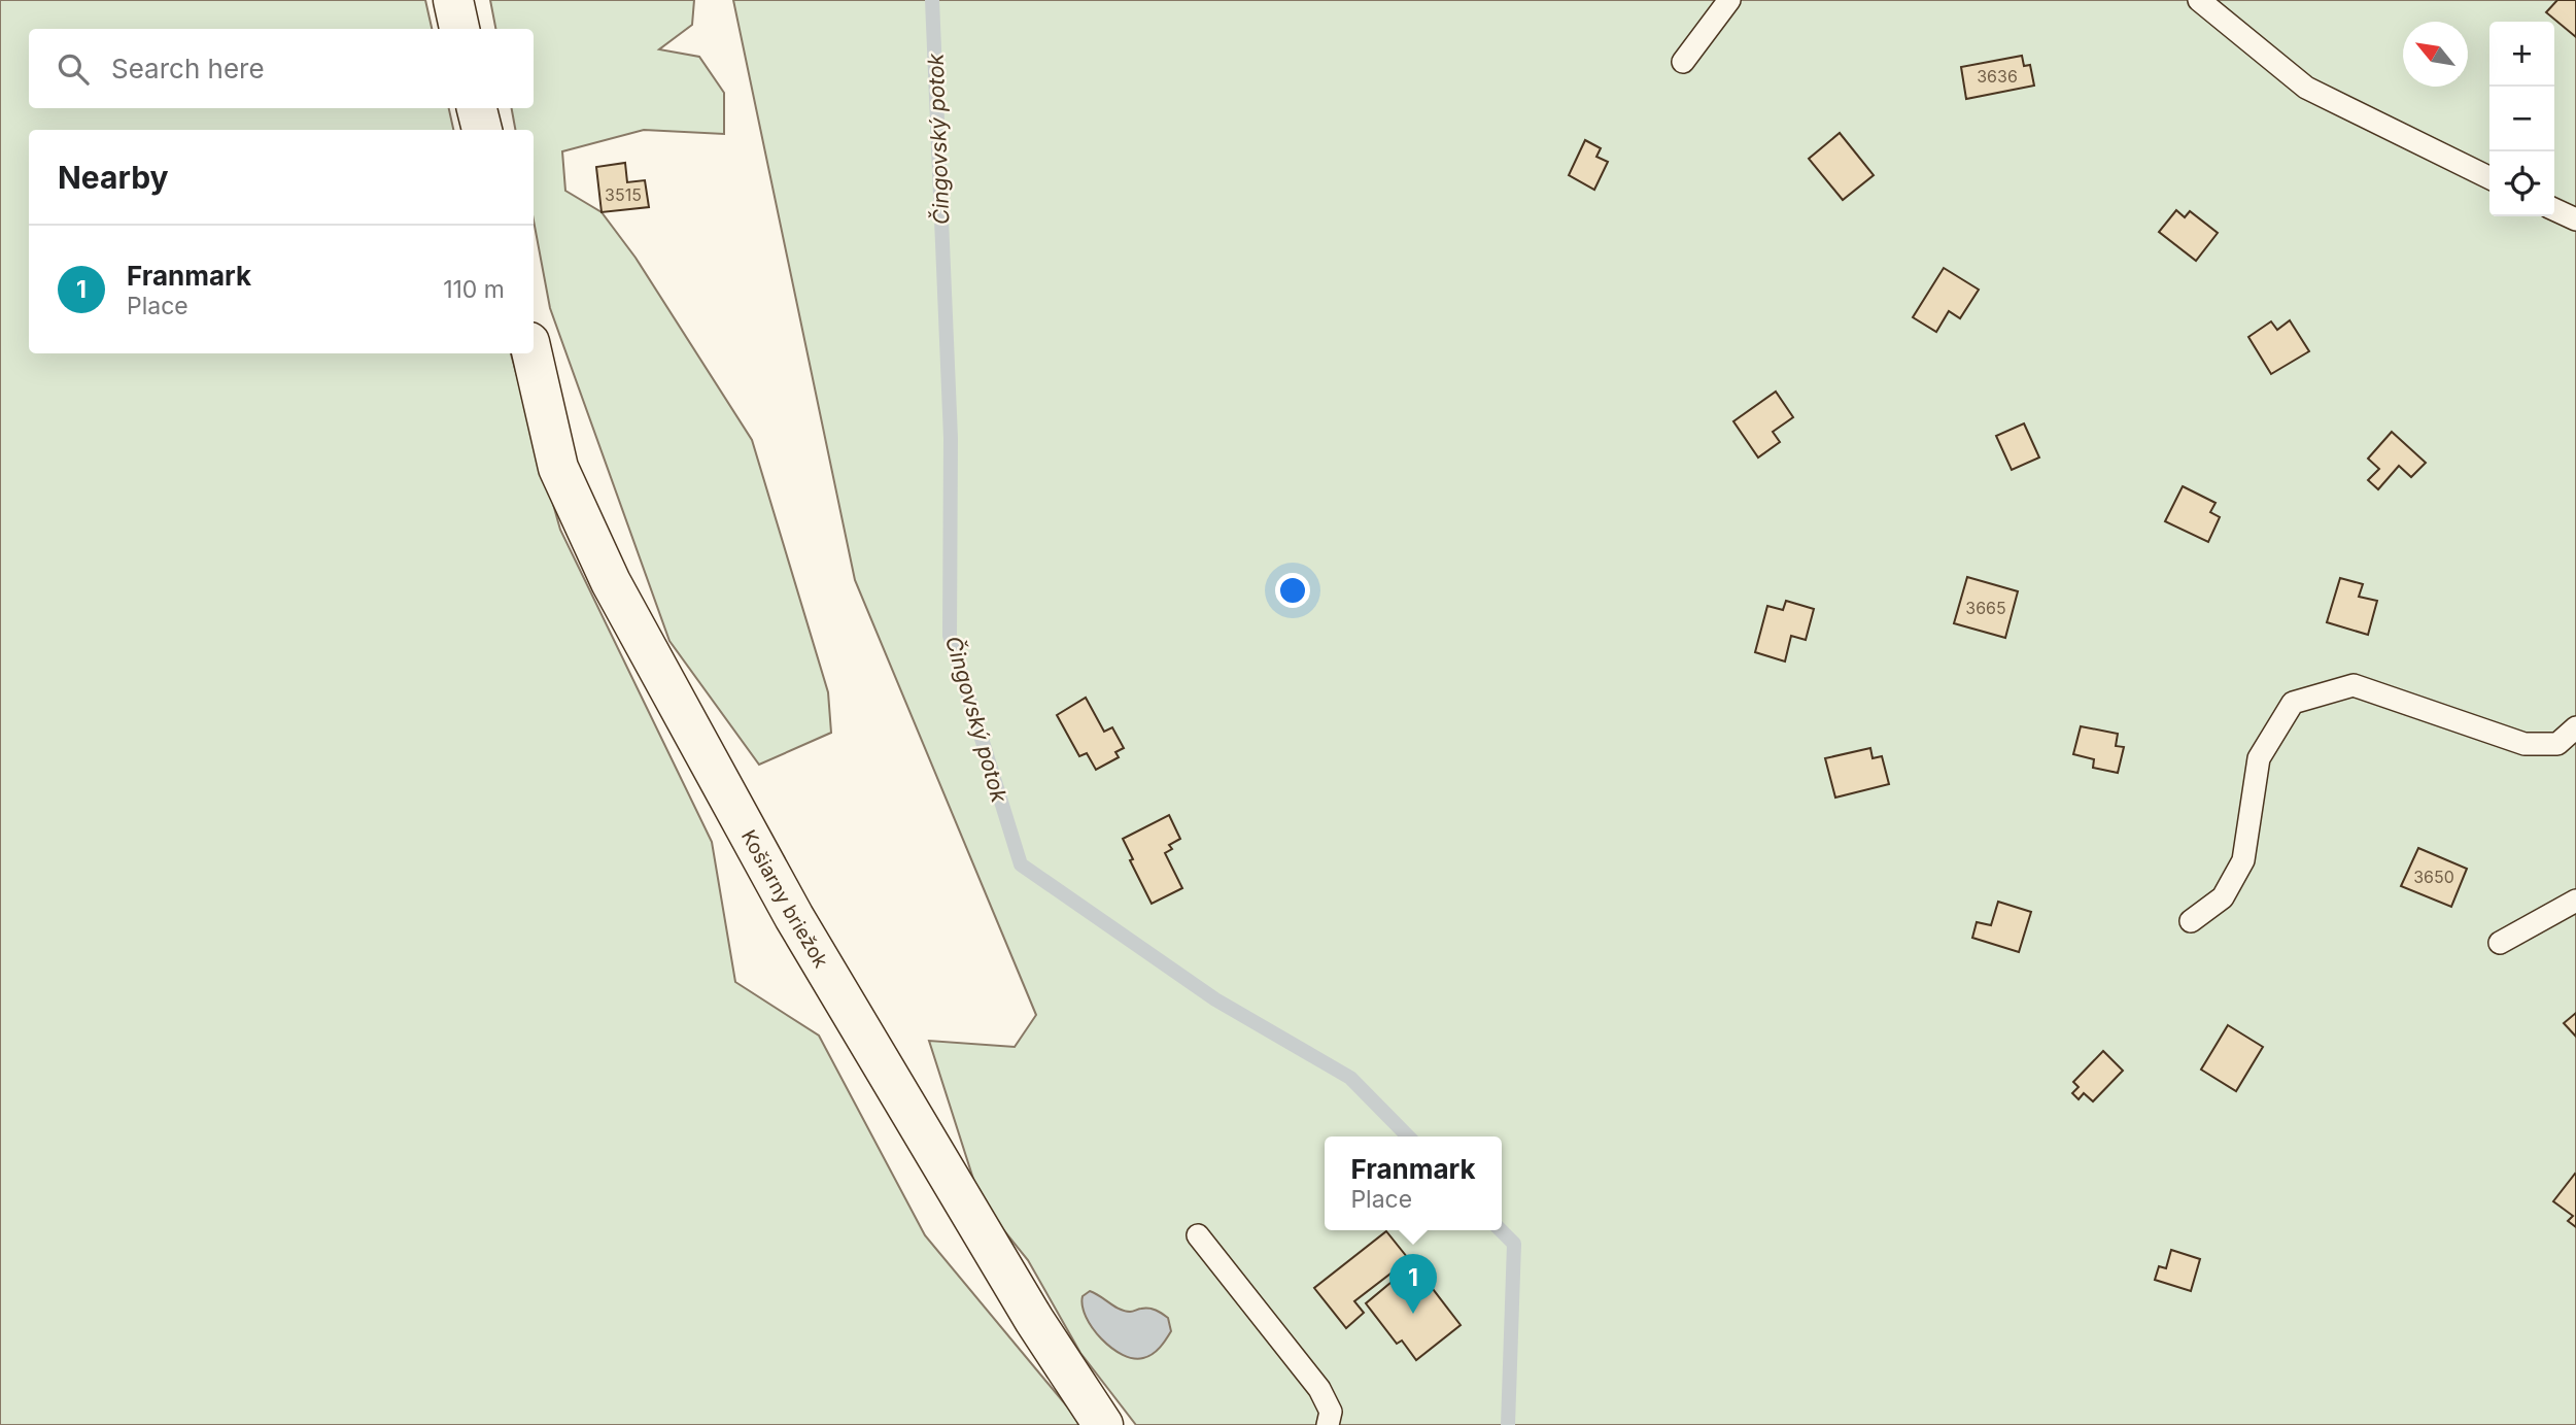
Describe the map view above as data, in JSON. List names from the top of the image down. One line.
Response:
{"streets":{"street":["Košiarny briežok"]},"water":["Čingovský potok"],"house_numbers":["3636","3515","3665","3650"],"north":"top left","page":{"map_buttons":["+","−"],"search":"Search here","heading":"Nearby","list":[{"mark":"1","name":"Franmark","note":"Place","value":"110 m"}],"popup":["Franmark","Place"],"pins":"1"}}
